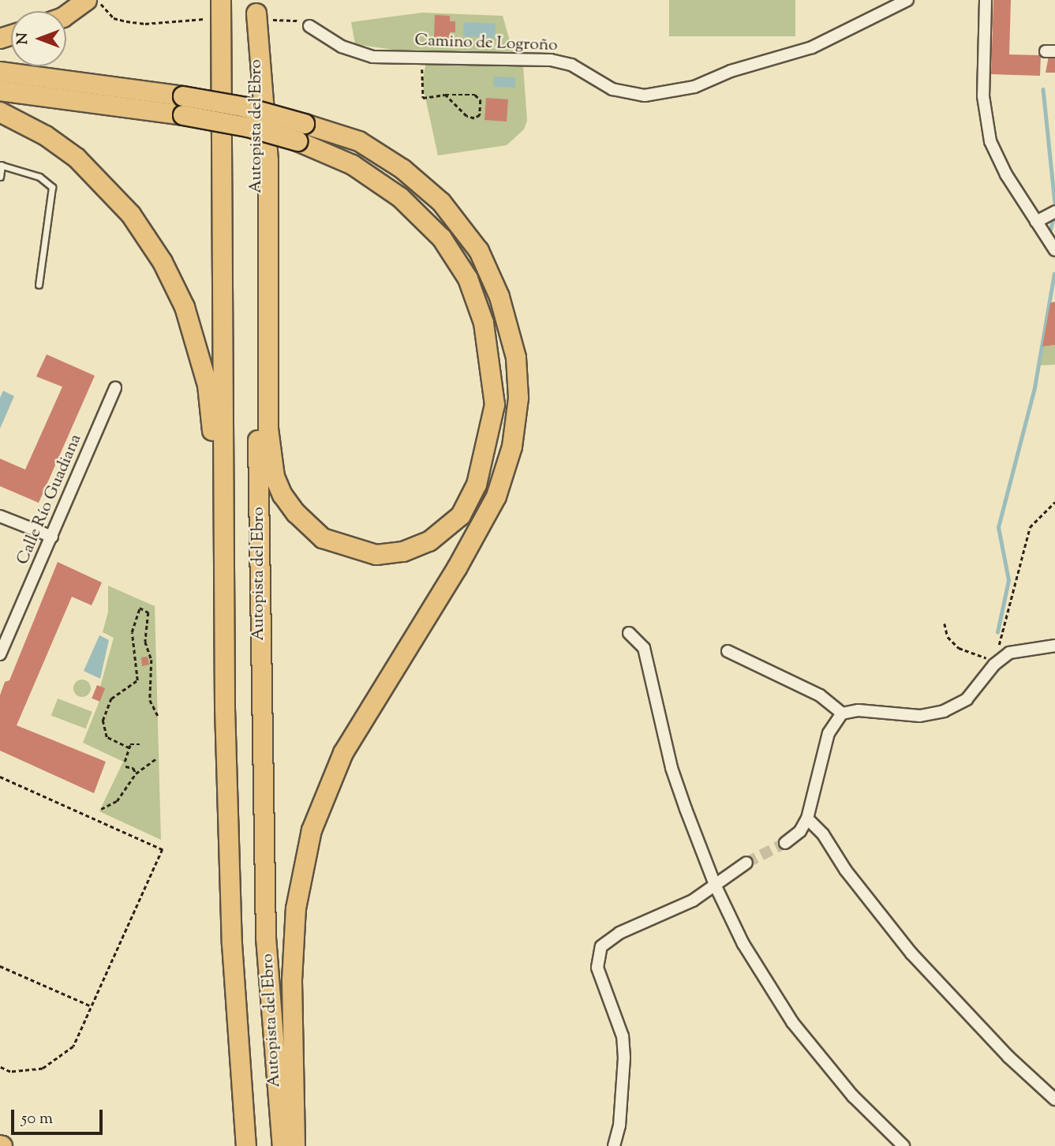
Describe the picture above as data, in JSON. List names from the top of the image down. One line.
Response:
{"streets":{"highway":["Autopista del Ebro"],"street":["Camino de Logroño","Calle Río Guadiana"]},"scale_bar":"50 m","north":"left"}
